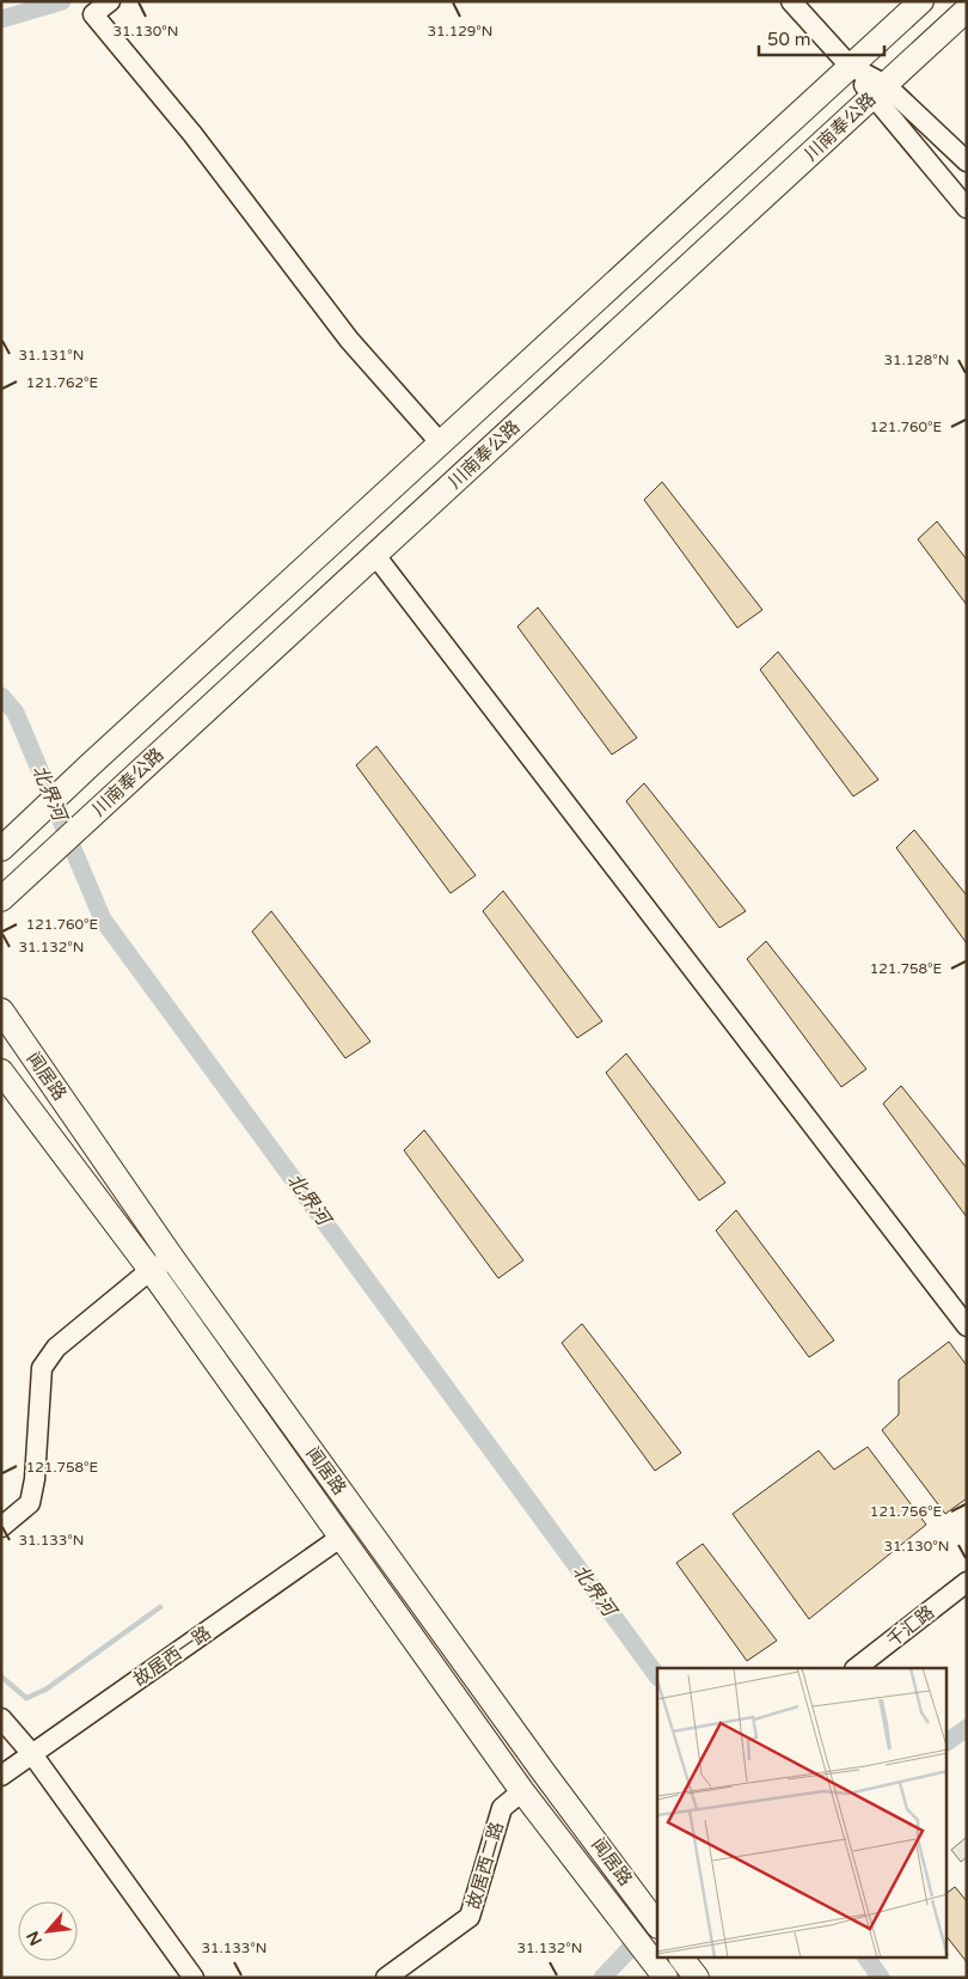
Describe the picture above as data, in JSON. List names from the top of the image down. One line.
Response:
{"streets":{"main road":["川南奉公路","闻居路"],"street":["千汇路","故居西一路","故居西二路"]},"water":["北界河"],"scale_bar":"50 m","north":"bottom left","coordinates":["31.130°N","31.129°N","31.131°N","31.128°N","121.762°E","121.760°E","31.132°N","121.758°E","121.756°E","31.133°N"]}
